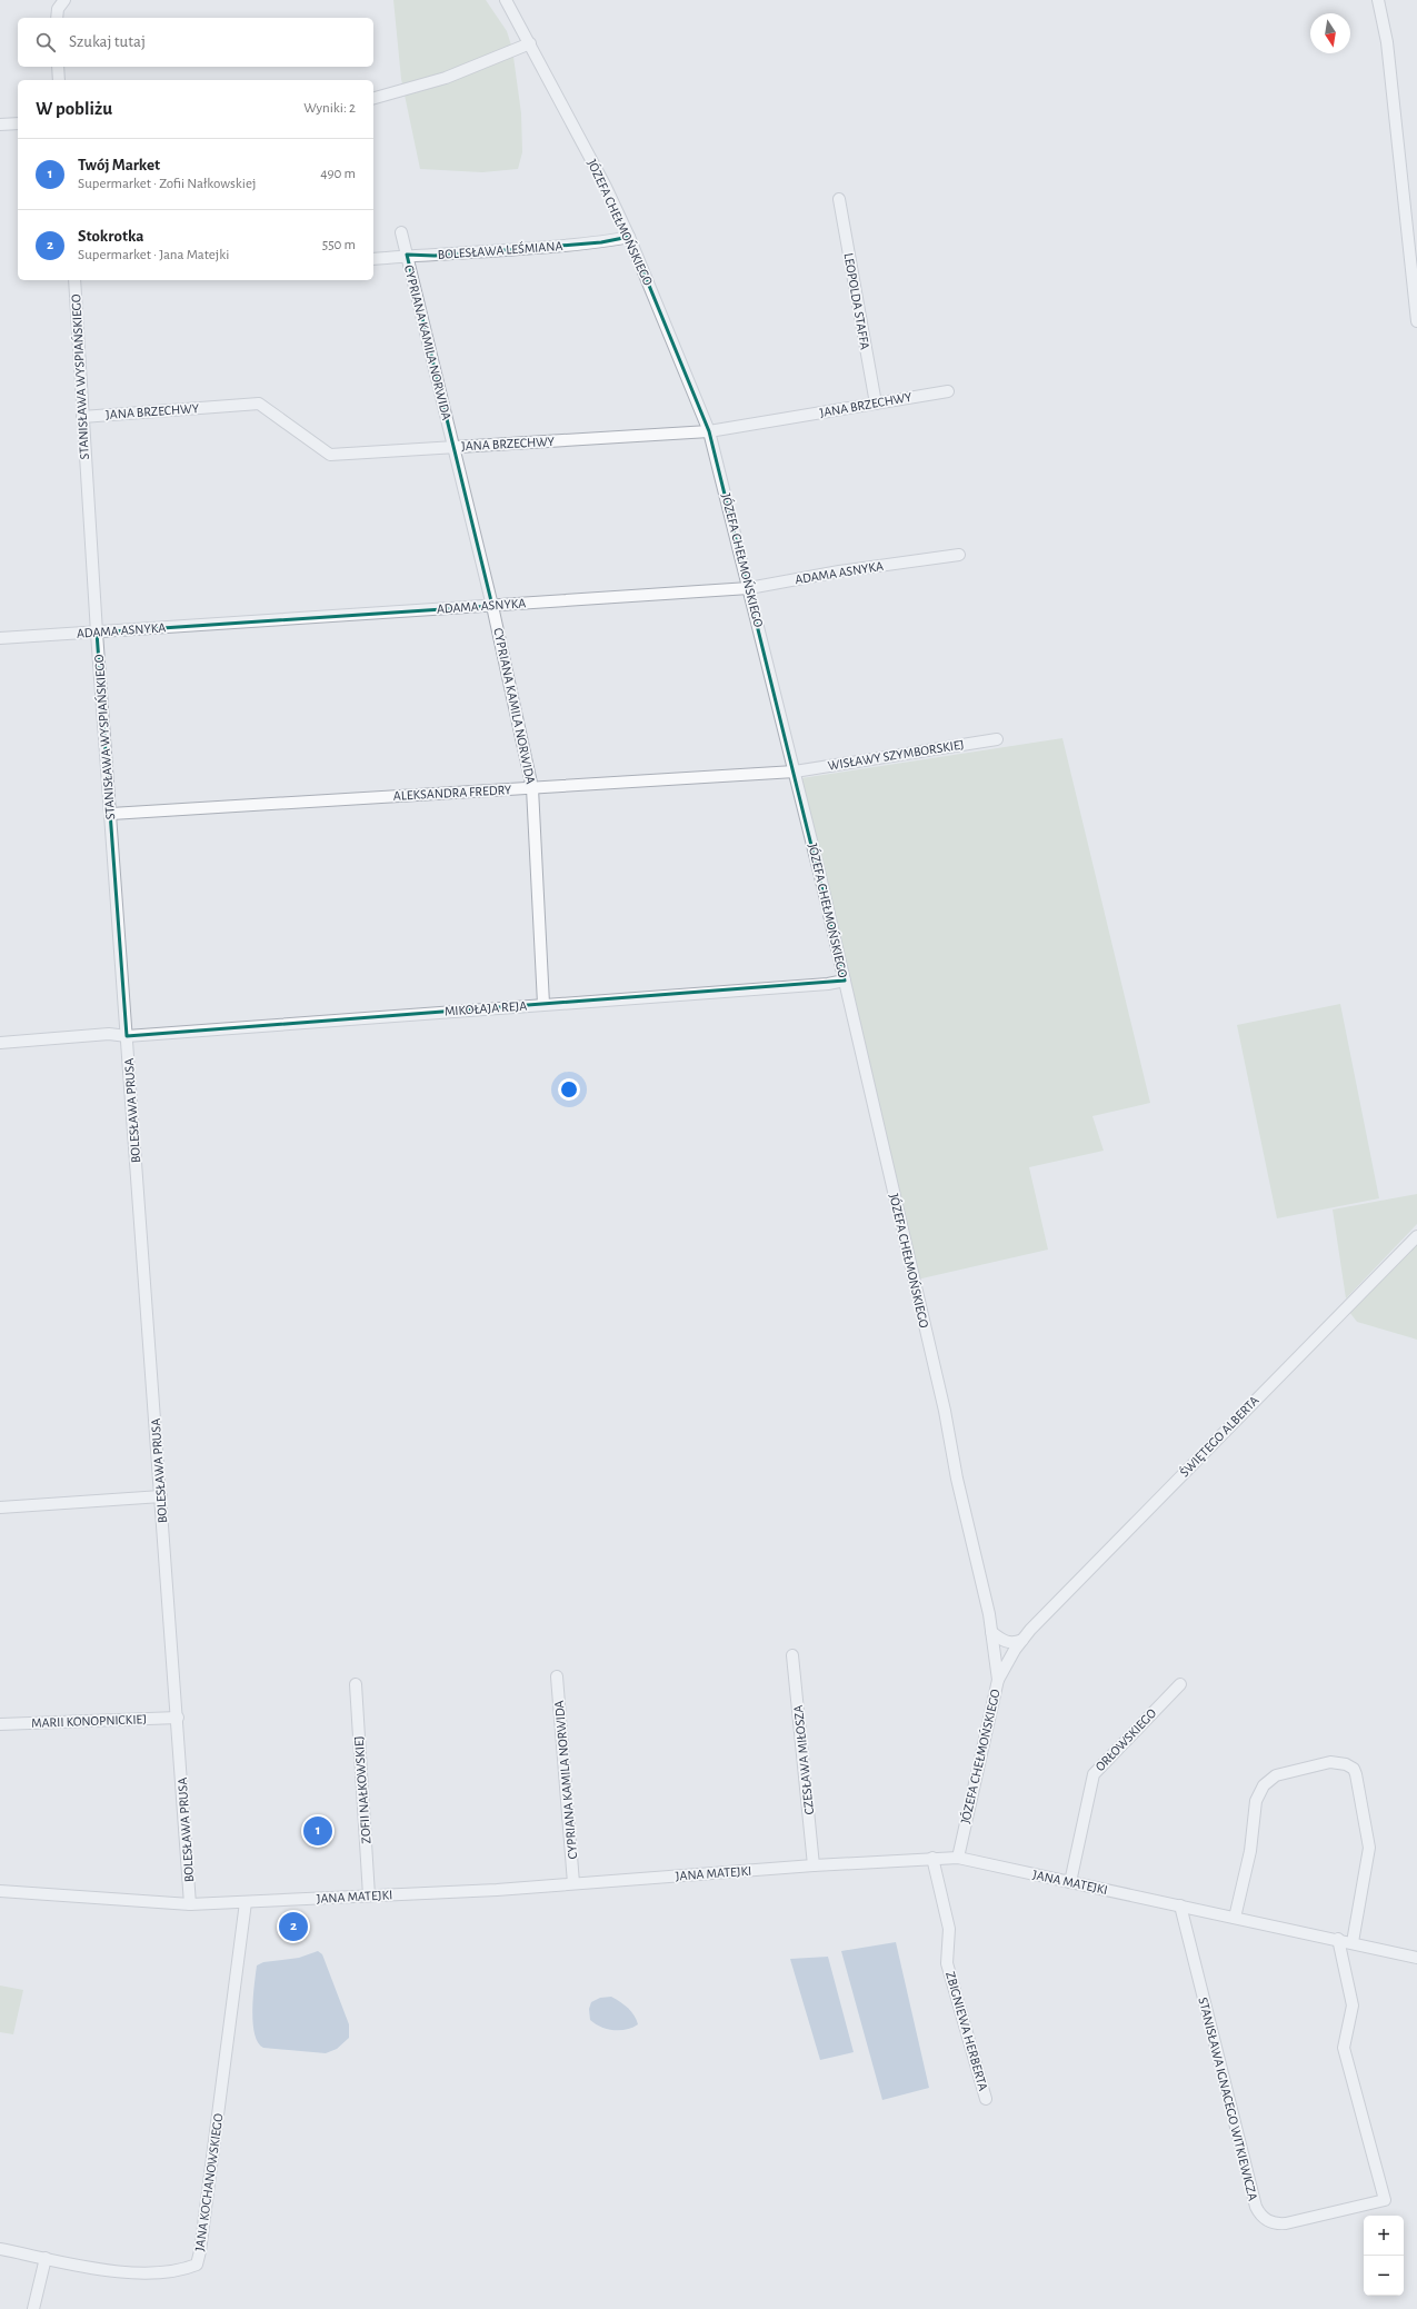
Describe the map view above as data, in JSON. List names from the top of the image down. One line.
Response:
{"streets":{"street":["JÓZEFA CHEŁMOŃSKIEGO","BOLESŁAWA LEŚMIANA","LEOPOLDA STAFFA","CYPRIANA KAMILA NORWIDA","STANISŁAWA WYSPIAŃSKIEGO","JANA BRZECHWY","ADAMA ASNYKA","WISŁAWY SZYMBORSKIEJ","ALEKSANDRA FREDRY","MIKOŁAJA REJA","BOLESŁAWA PRUSA","ŚWIĘTEGO ALBERTA","MARII KONOPNICKIEJ","ORŁOWSKIEGO","CZESŁAWA MIŁOSZA","ZOFII NAŁKOWSKIEJ","JANA MATEJKI","ZBIGNIEWA HERBERTA","STANISŁAWA IGNACEGO WITKIEWICZA","JANA KOCHANOWSKIEGO"]},"crossings":[["JÓZEFA CHEŁMOŃSKIEGO","BOLESŁAWA LEŚMIANA"],["JÓZEFA CHEŁMOŃSKIEGO","JANA BRZECHWY"],["JÓZEFA CHEŁMOŃSKIEGO","ADAMA ASNYKA"],["JÓZEFA CHEŁMOŃSKIEGO","WISŁAWY SZYMBORSKIEJ"],["JÓZEFA CHEŁMOŃSKIEGO","ALEKSANDRA FREDRY"],["JÓZEFA CHEŁMOŃSKIEGO","MIKOŁAJA REJA"],["JÓZEFA CHEŁMOŃSKIEGO","ŚWIĘTEGO ALBERTA"],["JÓZEFA CHEŁMOŃSKIEGO","JANA MATEJKI"],["BOLESŁAWA LEŚMIANA","CYPRIANA KAMILA NORWIDA"],["LEOPOLDA STAFFA","JANA BRZECHWY"],["CYPRIANA KAMILA NORWIDA","JANA BRZECHWY"],["CYPRIANA KAMILA NORWIDA","ADAMA ASNYKA"],["CYPRIANA KAMILA NORWIDA","ALEKSANDRA FREDRY"],["CYPRIANA KAMILA NORWIDA","MIKOŁAJA REJA"],["CYPRIANA KAMILA NORWIDA","JANA MATEJKI"],["STANISŁAWA WYSPIAŃSKIEGO","JANA BRZECHWY"],["STANISŁAWA WYSPIAŃSKIEGO","ADAMA ASNYKA"],["STANISŁAWA WYSPIAŃSKIEGO","ALEKSANDRA FREDRY"],["STANISŁAWA WYSPIAŃSKIEGO","MIKOŁAJA REJA"],["STANISŁAWA WYSPIAŃSKIEGO","BOLESŁAWA PRUSA"],["WISŁAWY SZYMBORSKIEJ","ALEKSANDRA FREDRY"],["MIKOŁAJA REJA","BOLESŁAWA PRUSA"],["BOLESŁAWA PRUSA","MARII KONOPNICKIEJ"],["BOLESŁAWA PRUSA","JANA MATEJKI"],["ORŁOWSKIEGO","JANA MATEJKI"],["CZESŁAWA MIŁOSZA","JANA MATEJKI"],["ZOFII NAŁKOWSKIEJ","JANA MATEJKI"],["JANA MATEJKI","ZBIGNIEWA HERBERTA"],["JANA MATEJKI","STANISŁAWA IGNACEGO WITKIEWICZA"],["JANA MATEJKI","JANA KOCHANOWSKIEGO"]],"north":"bottom","page":{"search":"Szukaj tutaj","heading":["W pobliżu","Wyniki: 2"],"list":[{"mark":"1","name":"Twój Market","note":"Supermarket · Zofii Nałkowskiej","value":"490 m"},{"mark":"2","name":"Stokrotka","note":"Supermarket · Jana Matejki","value":"550 m"}],"pins":["1","2"],"map_buttons":["+","−"]}}
